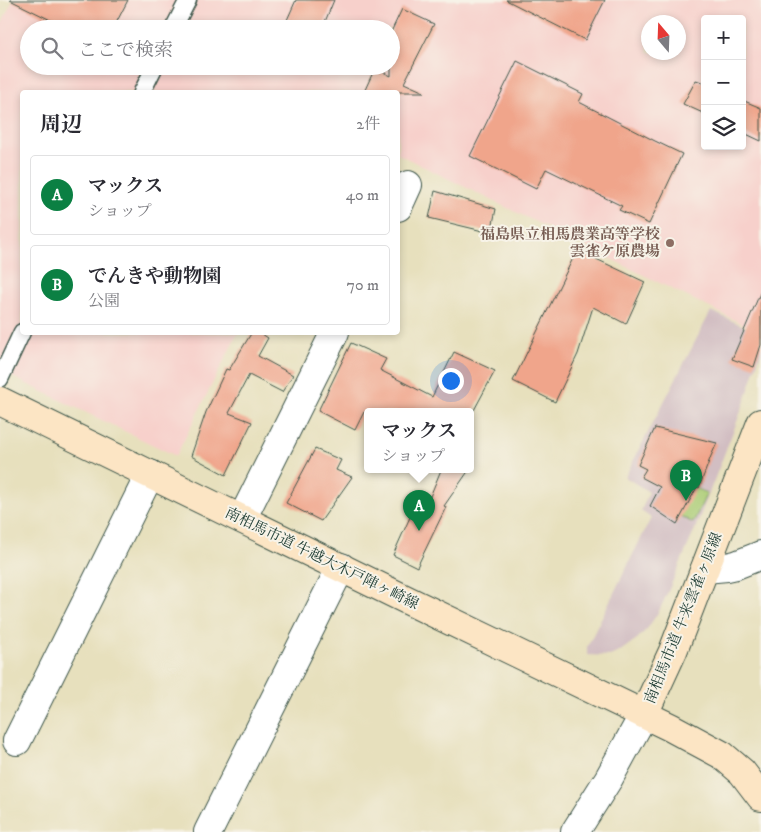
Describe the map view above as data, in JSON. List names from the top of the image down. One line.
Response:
{"streets":{"street":["南相馬市道 牛越大木戸陣ヶ崎線","南相馬市道 牛来雲雀ヶ原線"]},"crossings":[["南相馬市道 牛越大木戸陣ヶ崎線","南相馬市道 牛来雲雀ヶ原線"]],"places":["福島県立相馬農業高等学校 雲雀ケ原農場"],"north":"top","page":{"map_buttons":["+","−"],"search":"ここで検索","heading":["周辺","2件"],"list":[{"mark":"A","name":"マックス","note":"ショップ","value":"40 m"},{"mark":"B","name":"でんきや動物園","note":"公園","value":"70 m"}],"popup":["マックス","ショップ"],"pins":["B","A"]}}
